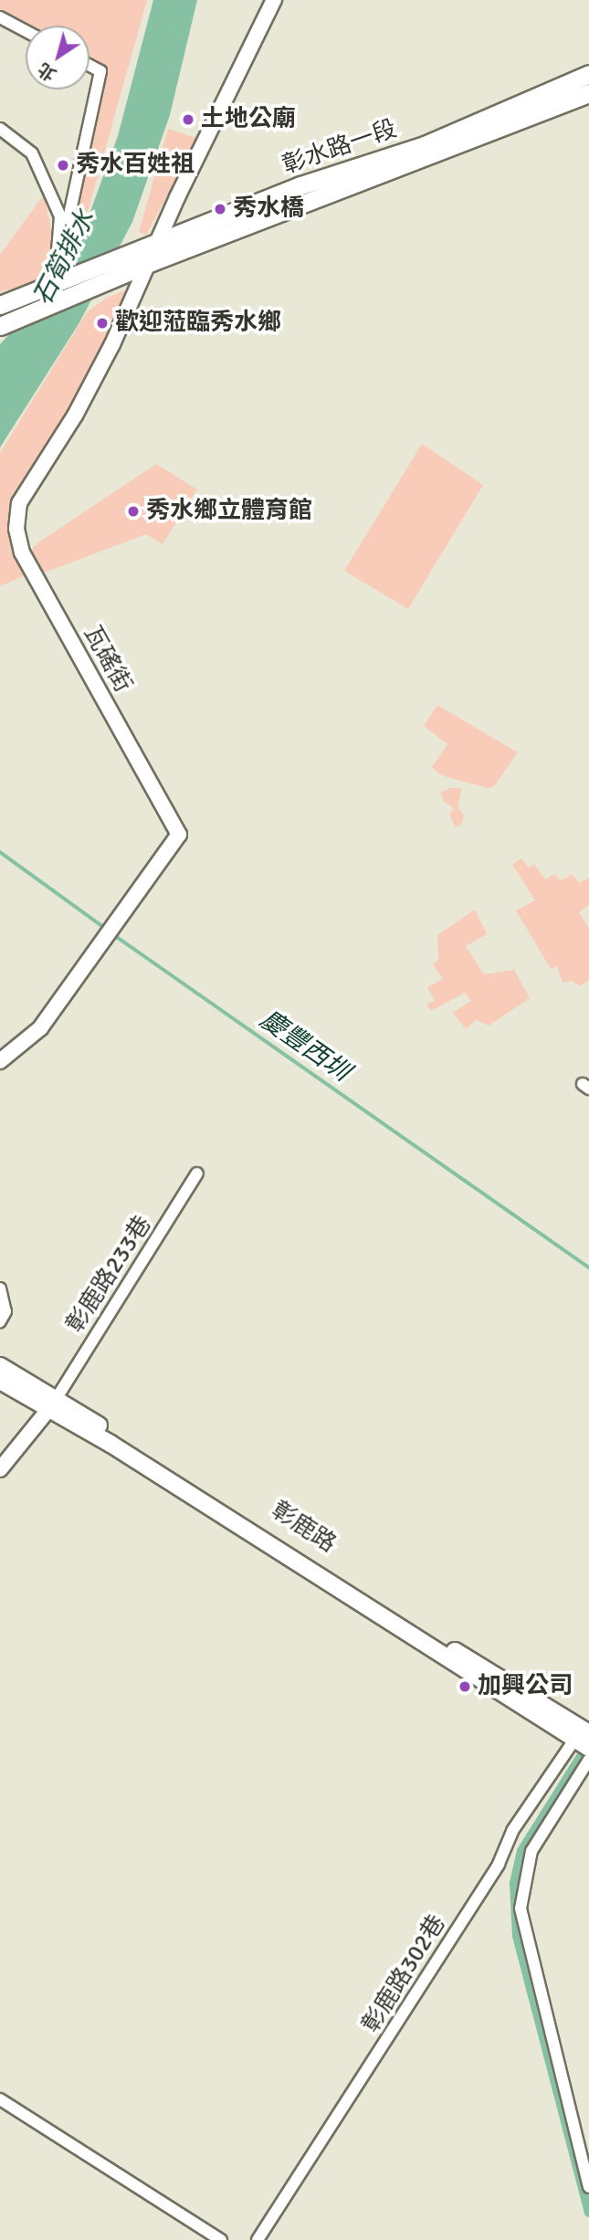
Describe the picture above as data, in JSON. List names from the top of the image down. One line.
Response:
{"streets":{"main road":["彰水路一段","彰鹿路"],"street":["瓦磘街","彰鹿路233巷","彰鹿路302巷"]},"crossings":[["彰水路一段","瓦磘街"],["彰鹿路233巷","彰鹿路"],["彰鹿路","彰鹿路302巷"]],"water":["石筍排水","慶豐西圳"],"places":["土地公廟","秀水百姓祖","秀水橋","歡迎蒞臨秀水鄉","秀水鄉立體育館","加興公司"],"north":"bottom left"}
